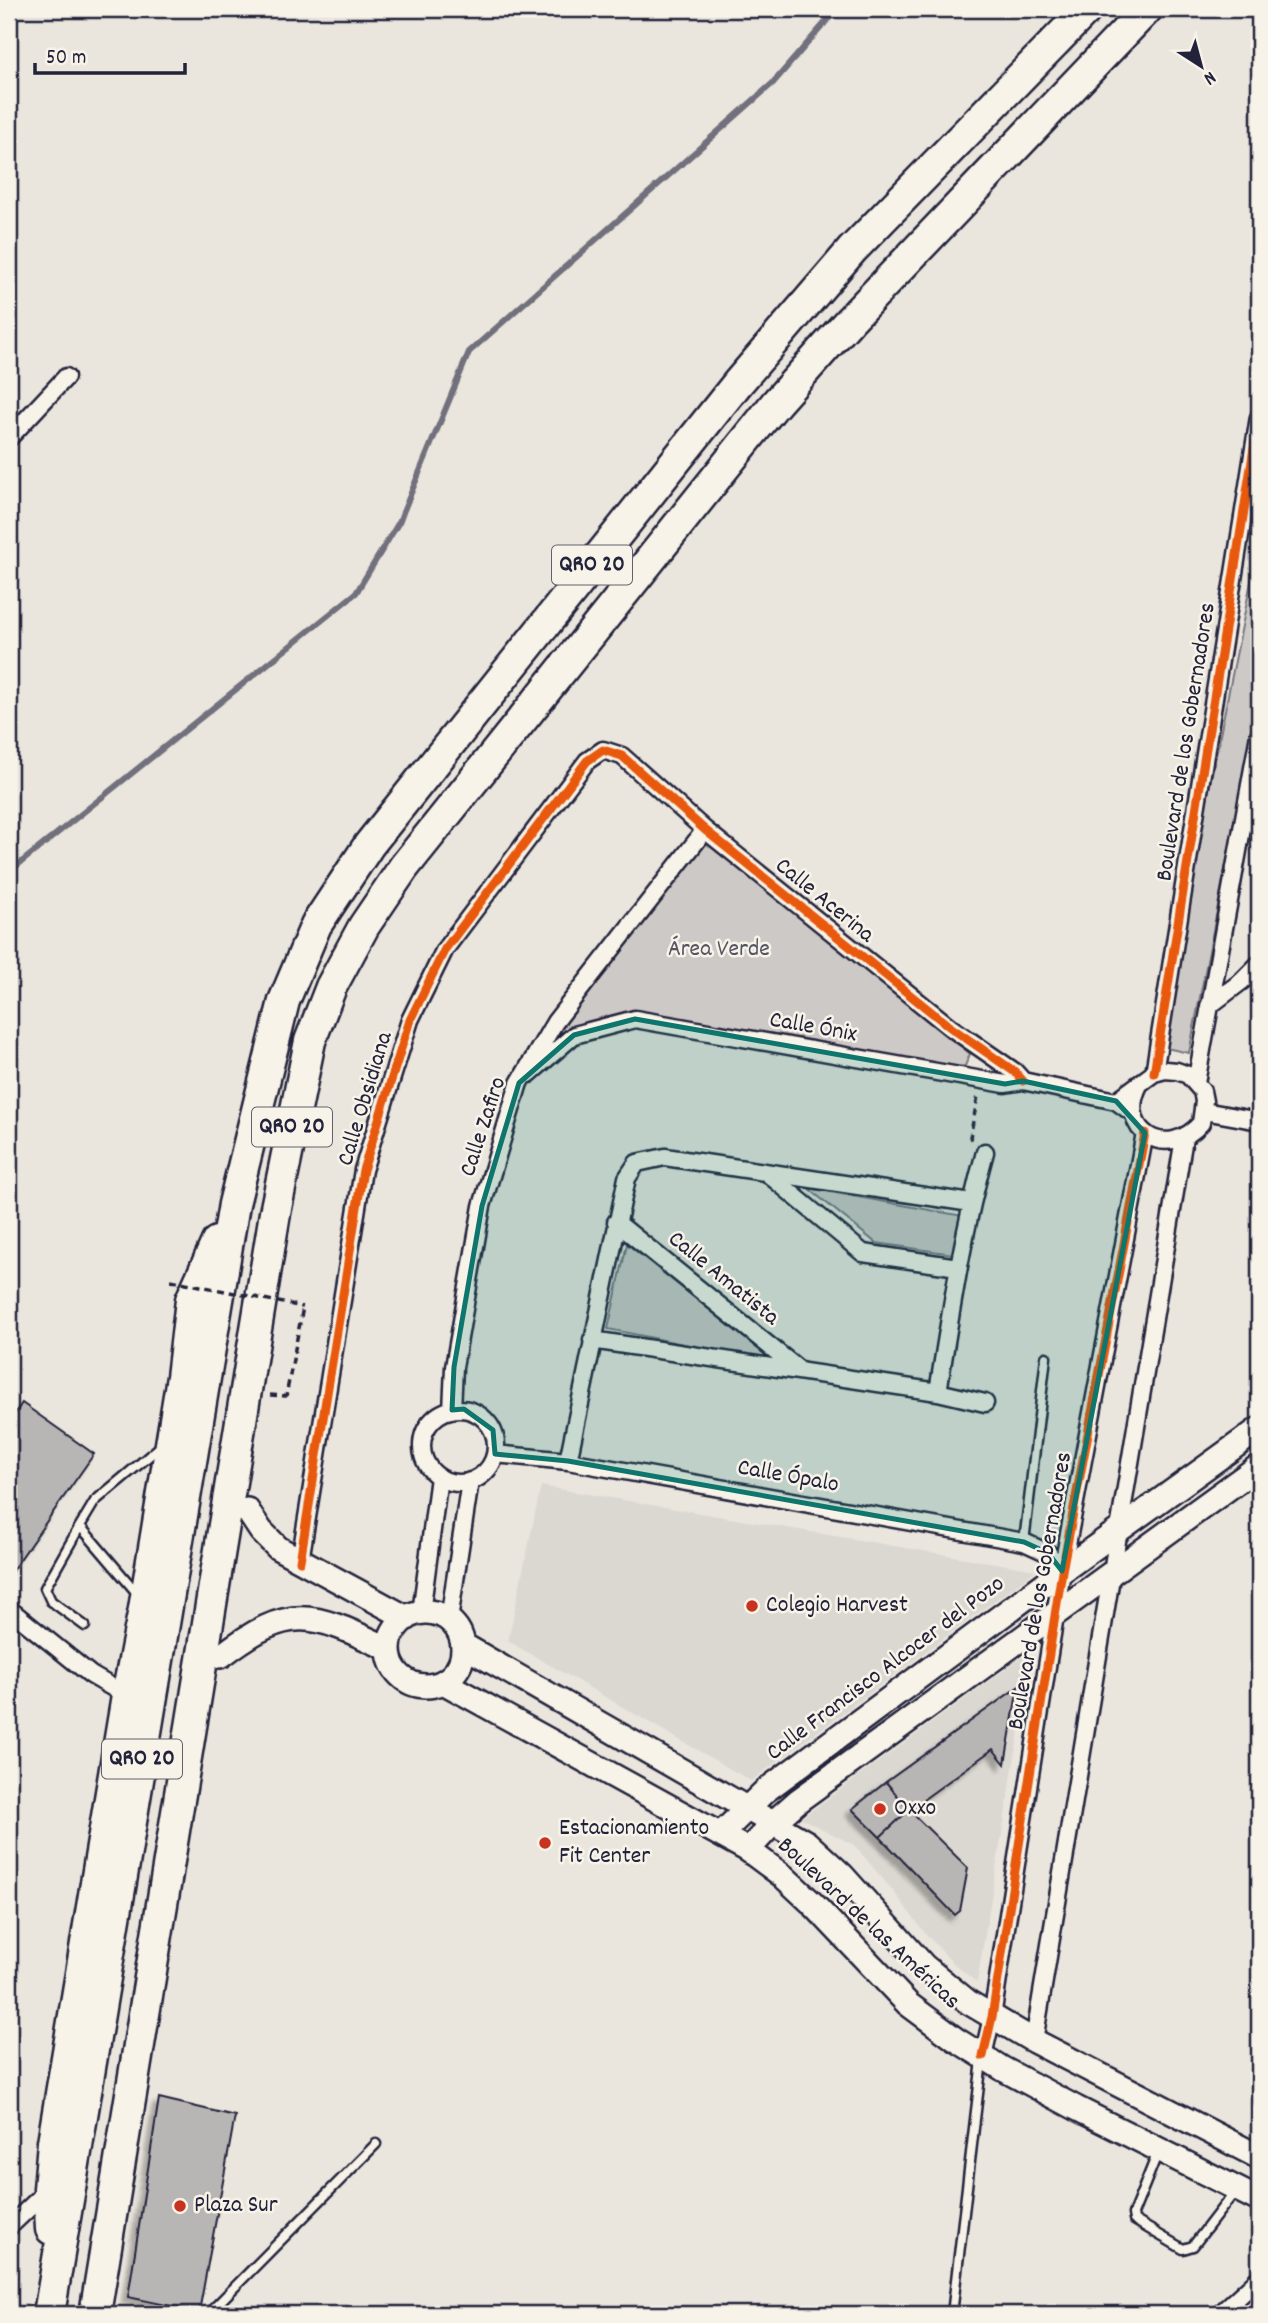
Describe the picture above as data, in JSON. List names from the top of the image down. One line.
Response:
{"streets":{"highway":["QRO 20"],"main road":["Calle Francisco Alcocer del Pozo","Boulevard de las Américas"],"street":["Boulevard de los Gobernadores","Calle Acerina","Calle Ónix","Calle Obsidiana","Calle Zafiro","Calle Amatista","Calle Ópalo"]},"crossings":[["Boulevard de los Gobernadores","Calle Ónix"],["Boulevard de los Gobernadores","Calle Ópalo"],["Boulevard de los Gobernadores","Calle Francisco Alcocer del Pozo"],["Boulevard de los Gobernadores","Boulevard de las Américas"],["Calle Acerina","Calle Ónix"],["Calle Acerina","Calle Obsidiana"],["Calle Acerina","Calle Zafiro"],["Calle Ónix","Calle Zafiro"],["Calle Zafiro","Calle Ópalo"],["Calle Ópalo","Calle Francisco Alcocer del Pozo"],["Calle Francisco Alcocer del Pozo","Boulevard de las Américas"]],"parks":["Área Verde"],"places":["Colegio Harvest","Oxxo","Estacionamiento Fit Center","Plaza Sur"],"scale_bar":"50 m","north":"bottom right"}
